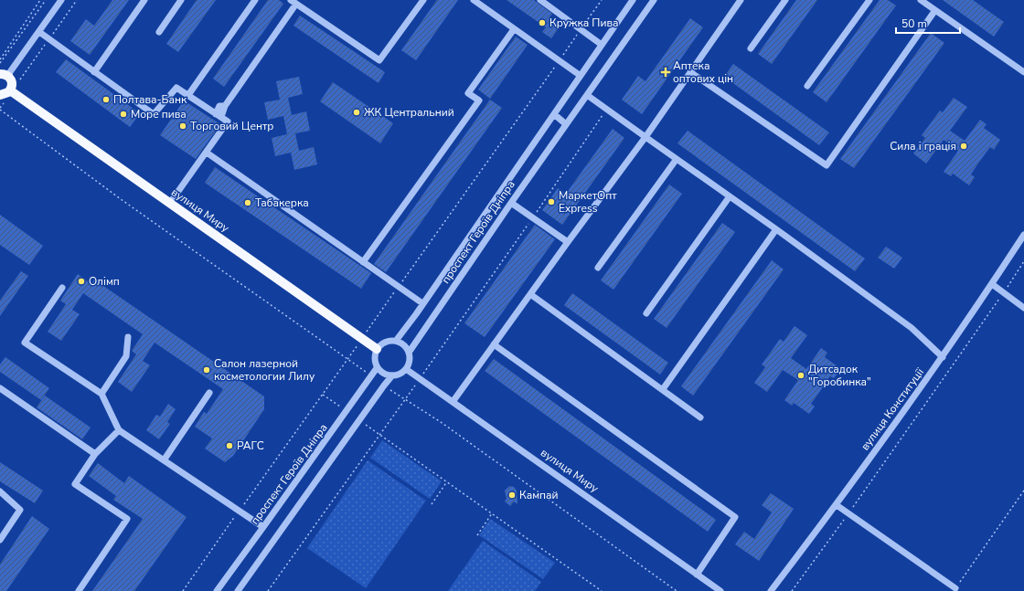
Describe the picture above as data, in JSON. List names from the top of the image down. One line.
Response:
{"streets":{"main road":["вулиця Миру"],"street":["проспект Героїв Дніпра","вулиця Конституції"]},"crossings":[["вулиця Миру","проспект Героїв Дніпра"]],"places":{"other":["Кружка Пива","Полтава-Банк","ЖК Центральний","Море пива","Торговий Центр","Сила і грація","МаркетОпт Express","Табакерка","Олімп","Салон лазерной косметологии Лилу","Дитсадок \"Горобинка\"","РАГС","Кампай"],"health":["Аптека оптових цін"]},"scale_bar":"50 m"}
